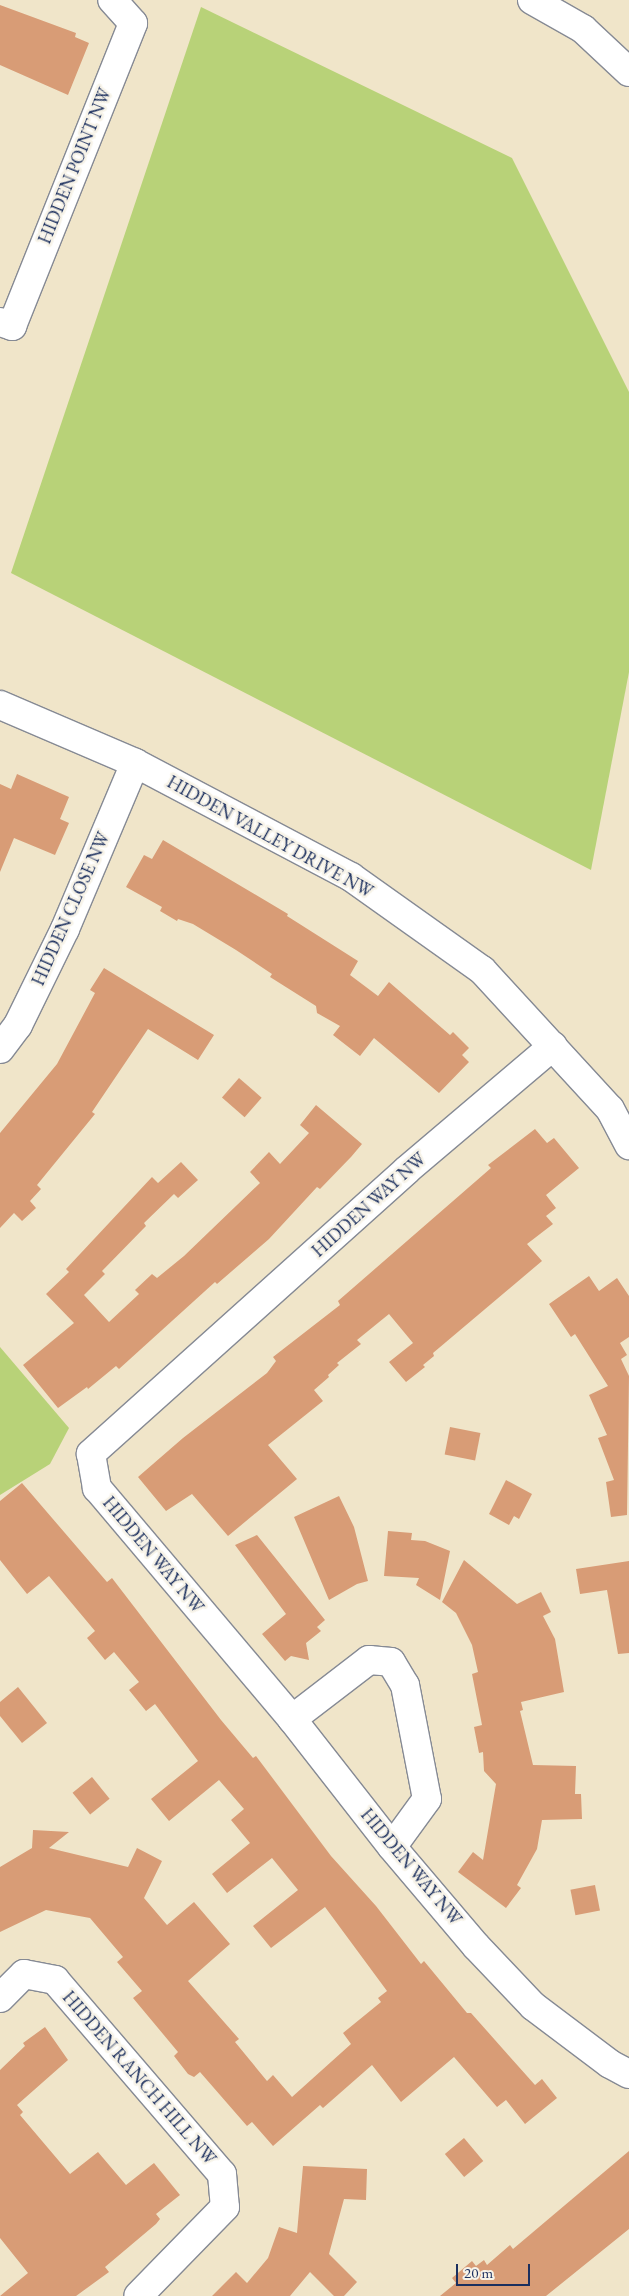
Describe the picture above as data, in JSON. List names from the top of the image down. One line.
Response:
{"streets":{"street":["HIDDEN POINT NW","HIDDEN VALLEY DRIVE NW","HIDDEN CLOSE NW","HIDDEN WAY NW","HIDDEN RANCH HILL NW"]},"crossings":[["HIDDEN VALLEY DRIVE NW","HIDDEN CLOSE NW"],["HIDDEN VALLEY DRIVE NW","HIDDEN WAY NW"]],"scale_bar":"20 m"}
